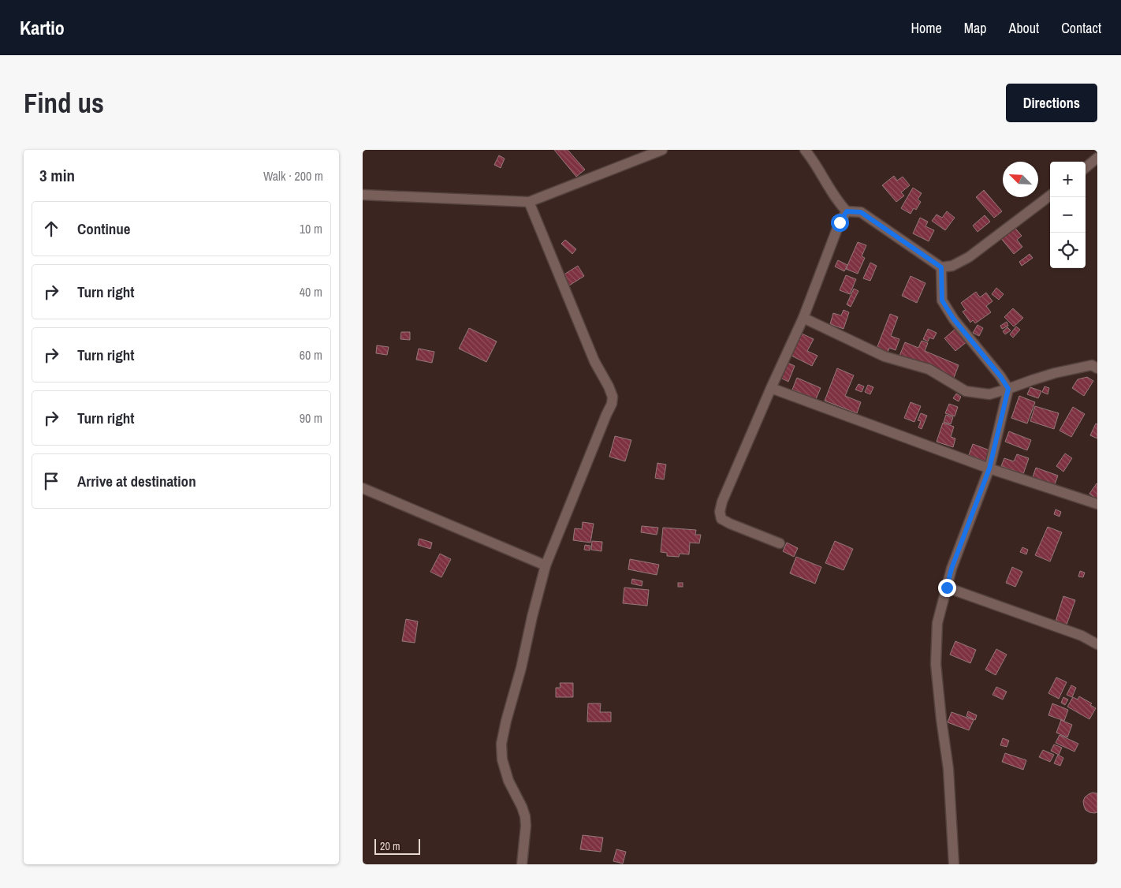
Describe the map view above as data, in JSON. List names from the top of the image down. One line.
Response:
{"scale_bar":"20 m","north":"top left","page":{"header":"Kartio","nav":["Home","Map","About","Contact"],"buttons":"Directions","title":"Find us","heading":["3 min","Walk · 200 m"],"map_buttons":["+","−"],"list":[["Continue","10 m"],["Turn right","40 m"],["Turn right","60 m"],["Turn right","90 m"],"Arrive at destination"],"scale":"20 m"}}
